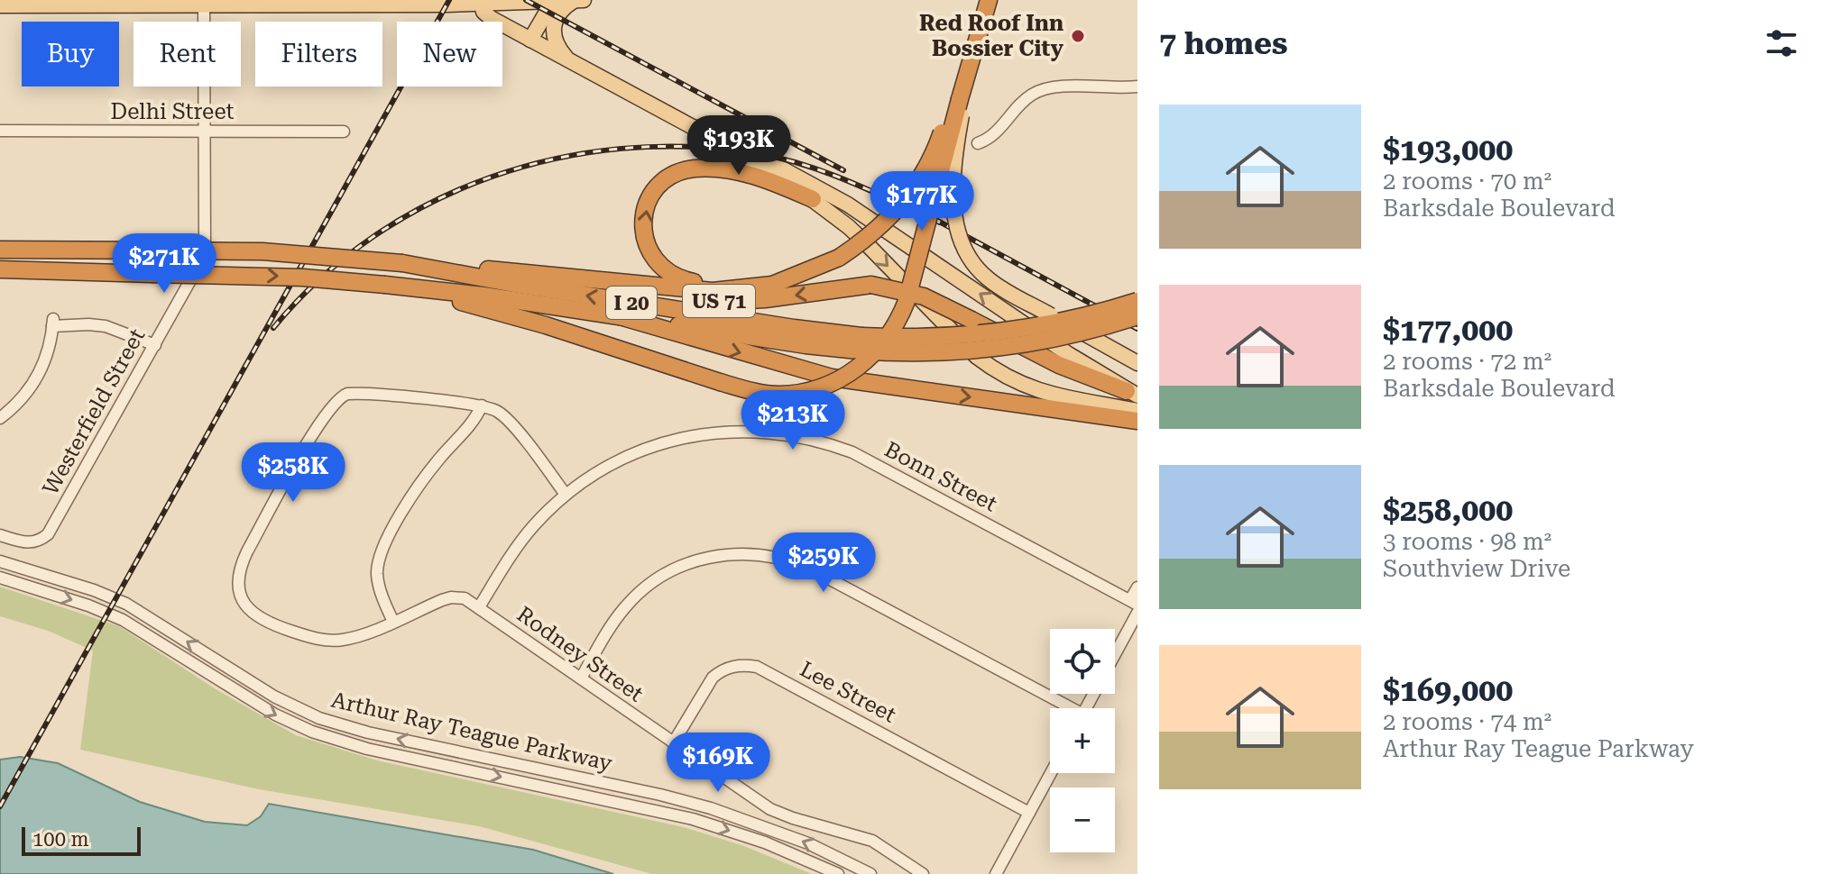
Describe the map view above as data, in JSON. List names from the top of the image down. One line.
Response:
{"streets":{"highway":["US 71","I 20"],"street":["Delhi Street","Westerfield Street","Bonn Street","Rodney Street","Lee Street","Arthur Ray Teague Parkway"]},"crossings":[["Delhi Street","Westerfield Street"],["US 71","I 20"],["Bonn Street","Rodney Street"],["Rodney Street","Lee Street"]],"places":["Red Roof Inn Bossier City"],"scale_bar":"100 m","page":{"heading":"7 homes","chip":["Buy","Rent","Filters","New"],"list":[{"name":"$193,000","note":"2 rooms · 70 m² · Barksdale Boulevard"},{"name":"$177,000","note":"2 rooms · 72 m² · Barksdale Boulevard"},{"name":"$258,000","note":"3 rooms · 98 m² · Southview Drive"},{"name":"$169,000","note":"2 rooms · 74 m² · Arthur Ray Teague Parkway"}],"price":["$193K","$177K","$271K","$213K","$258K","$259K","$169K"],"map_buttons":["+","−"],"scale":"100 m"}}
